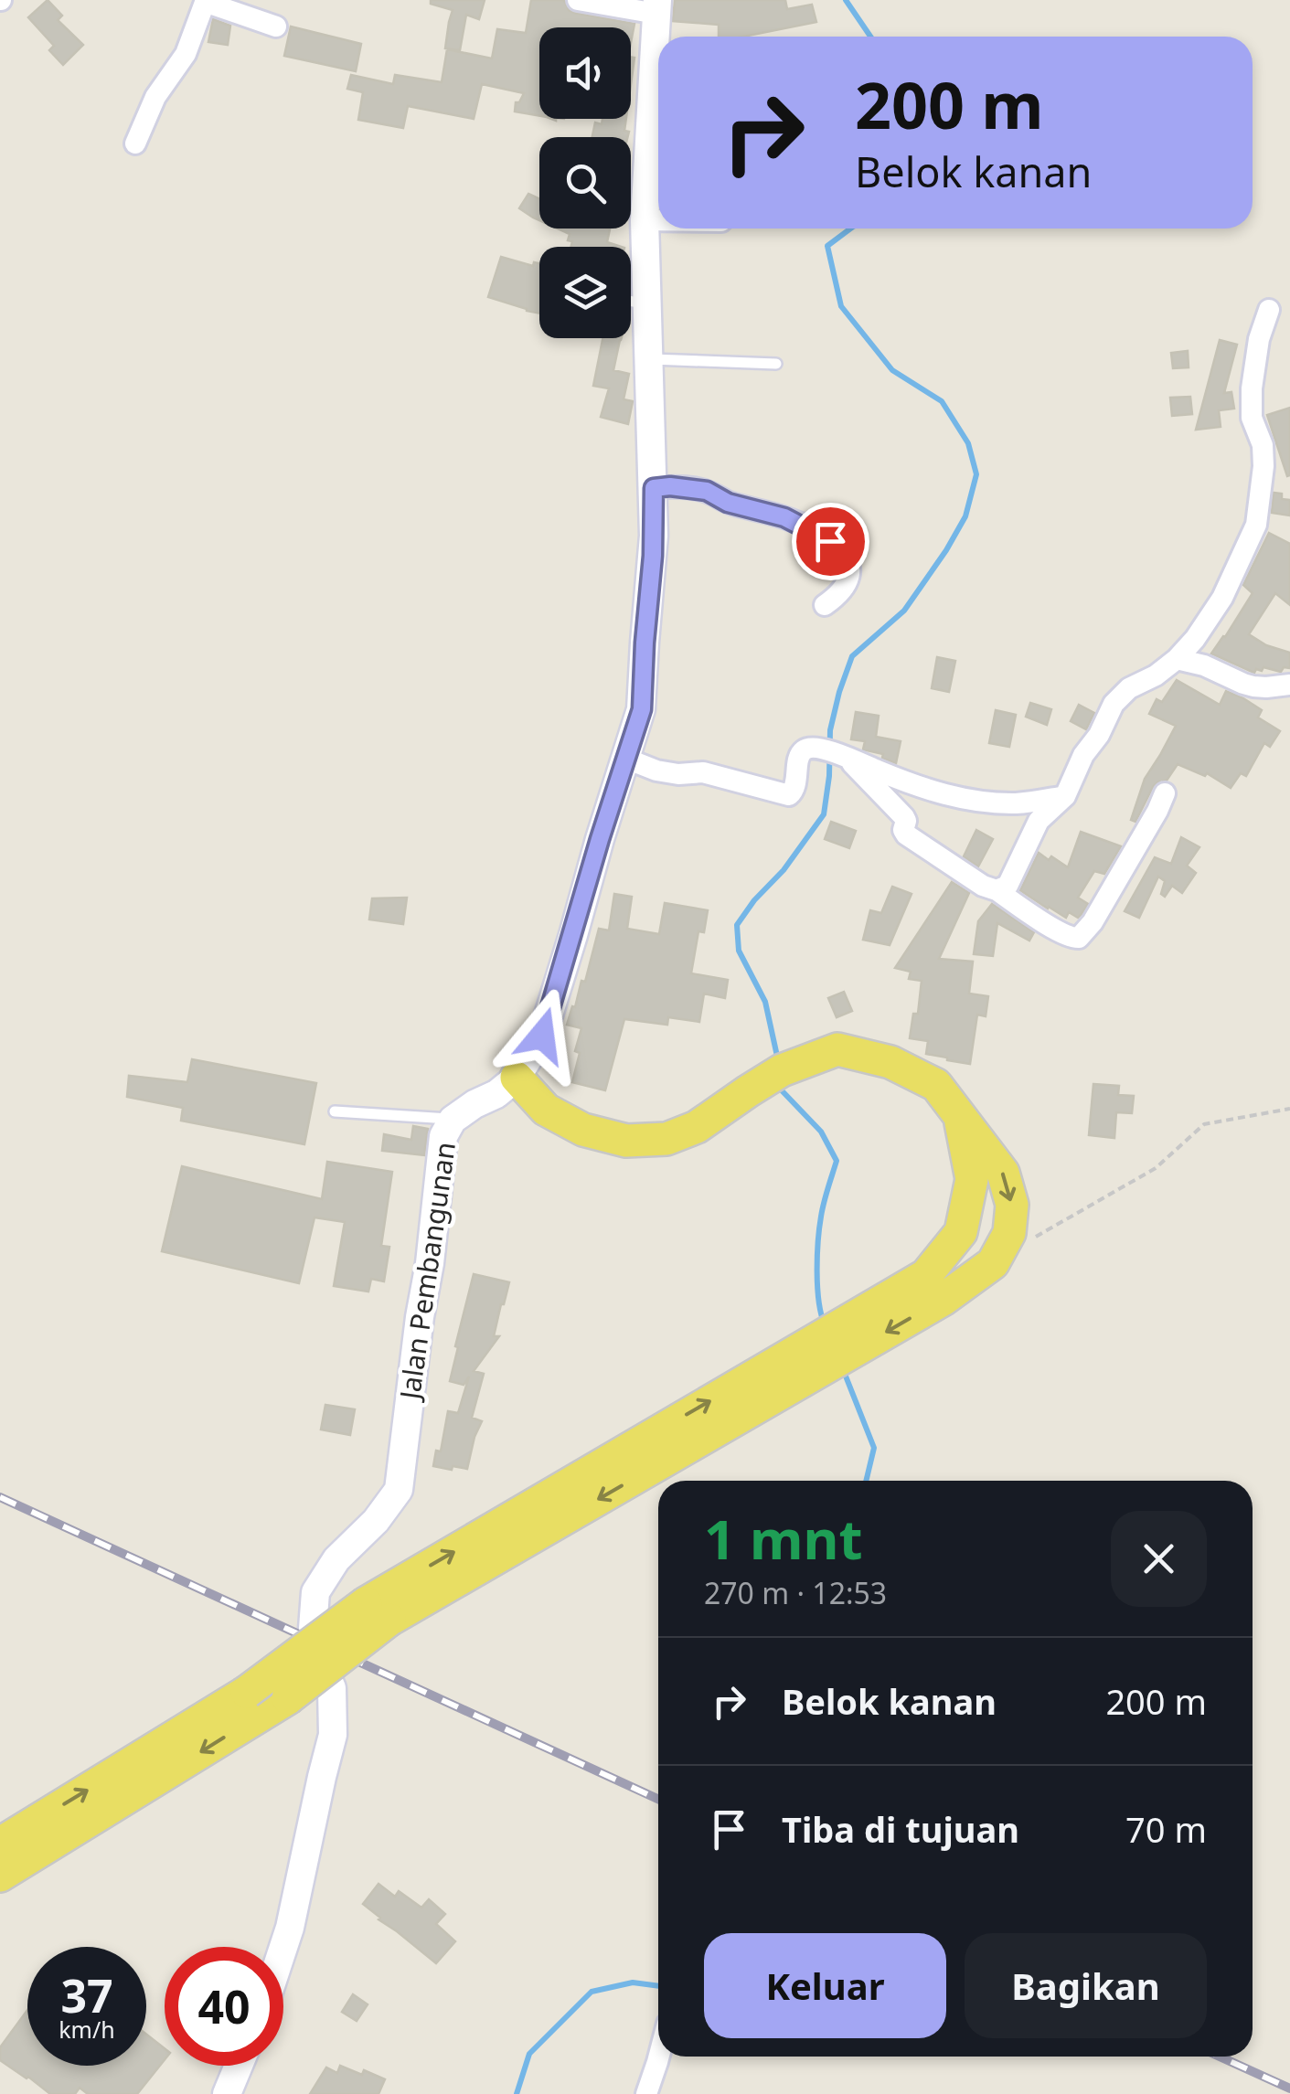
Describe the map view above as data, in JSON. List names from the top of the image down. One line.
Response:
{"streets":{"street":["Jalan Pembangunan"]},"page":{"turn":["200 m","Belok kanan"],"heading":["1 mnt","270 m · 12:53"],"list":[{"name":"Belok kanan","value":"200 m"},{"name":"Tiba di tujuan","value":"70 m"}],"buttons":["Keluar","Bagikan"],"speed":"37 km/h","limit":"40"}}
